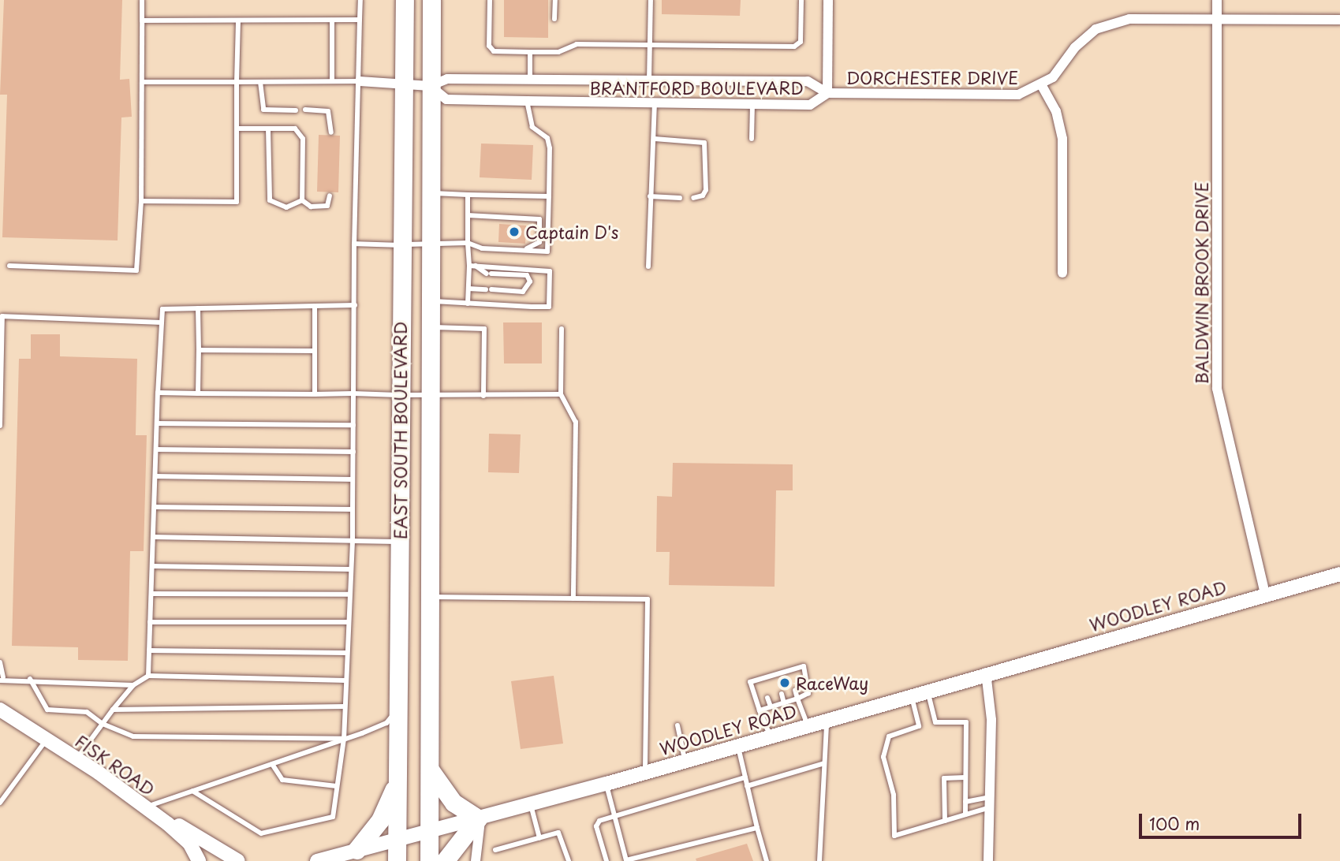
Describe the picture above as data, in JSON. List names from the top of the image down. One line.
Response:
{"streets":{"highway":["EAST SOUTH BOULEVARD"],"street":["DORCHESTER DRIVE","BRANTFORD BOULEVARD","BALDWIN BROOK DRIVE","WOODLEY ROAD","FISK ROAD"]},"crossings":[["DORCHESTER DRIVE","BRANTFORD BOULEVARD"],["DORCHESTER DRIVE","BALDWIN BROOK DRIVE"],["BRANTFORD BOULEVARD","EAST SOUTH BOULEVARD"],["BALDWIN BROOK DRIVE","WOODLEY ROAD"],["EAST SOUTH BOULEVARD","WOODLEY ROAD"]],"places":["Captain D's","RaceWay"],"scale_bar":"100 m"}
